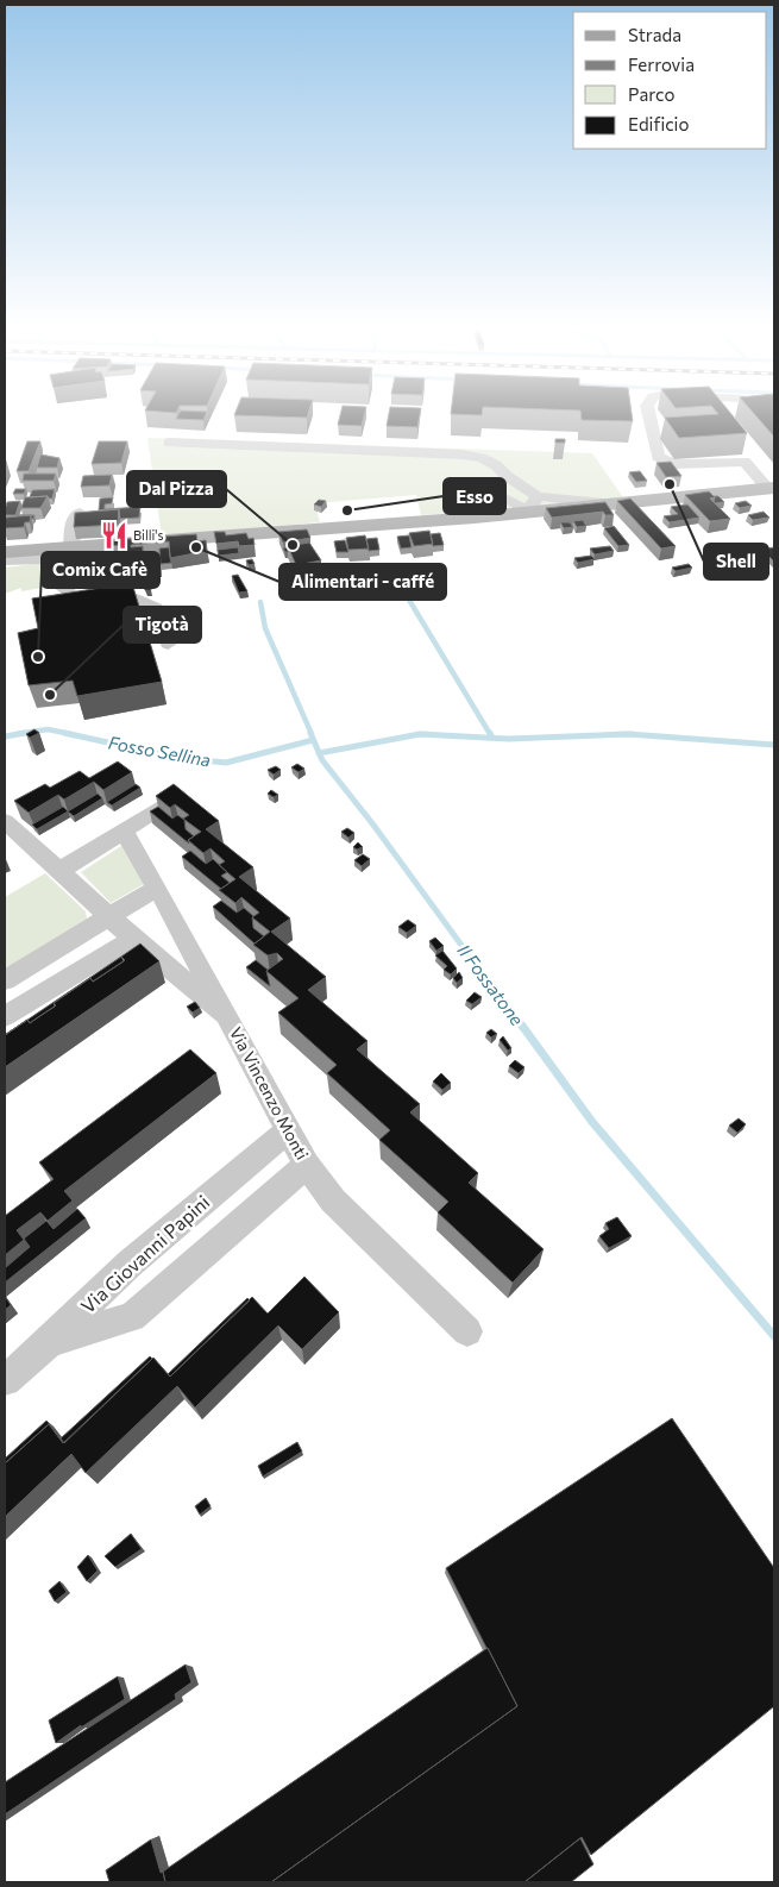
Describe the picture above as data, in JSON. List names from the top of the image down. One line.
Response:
{"streets":{"street":["Via Vincenzo Monti","Via Giovanni Papini"]},"crossings":[["Via Vincenzo Monti","Via Giovanni Papini"]],"water":["Fosso Sellina","Il Fossatone"],"places":{"other":["Shell","Esso","Dal Pizza","Alimentari - caffé","Comix Cafè","Tigotà"],"restaurant":["Billi's"]},"legend":["Strada","Ferrovia","Parco","Edificio"]}
